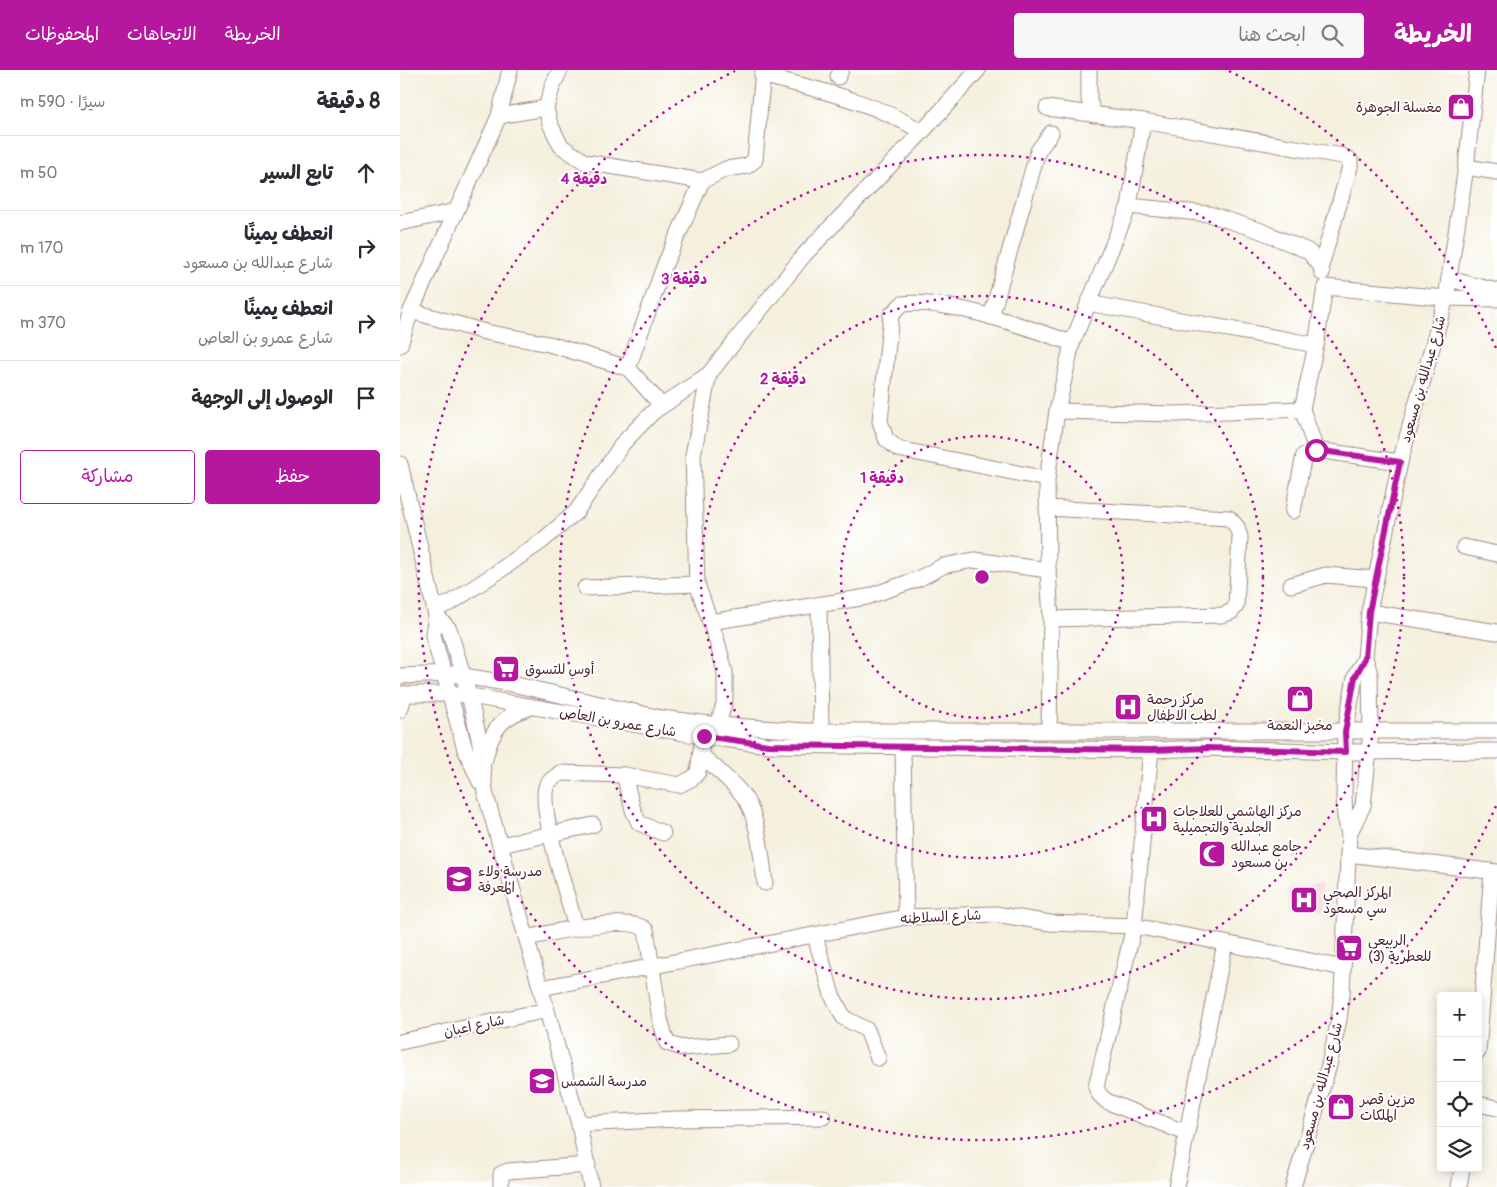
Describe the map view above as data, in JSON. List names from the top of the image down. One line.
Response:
{"streets":{"street":["شارع عبدالله بن مسعود","شارع عمرو بن العاص","شارع السلاطنه","شارع اعبان"]},"crossings":[["شارع عبدالله بن مسعود","شارع عمرو بن العاص"],["شارع عبدالله بن مسعود","شارع السلاطنه"]],"places":{"shop":["مغسلة الجوهرة","مخبز النعمة","مزين قصر الملكات"],"supermarket":["أوس للتسوق","الربيعي (3) للعطرية"],"hospital":["مركز رحمة لطب الاطفال","مركز الهاشمي للعلاجات الجلدية والتجميلية","المركز الصحي سي مسعود"],"mosque":["جامع عبدالله بن مسعود"],"school or university":["مدرسة ولاء المعرفة","مدرسة الشمس"]},"page":{"header":"الخريطة","search":"ابحث هنا","nav":["الخريطة","الاتجاهات","المحفوظات"],"heading":["8 دقيقة","سيرًا · 590 m"],"list":[["تابع السير","50 m"],["انعطف يمينًا","شارع عبدالله بن مسعود","170 m"],["انعطف يمينًا","شارع عمرو بن العاص","370 m"],"الوصول إلى الوجهة"],"buttons":["حفظ","مشاركة"],"map_buttons":["+","−"]},"rings":["4 دقيقة","3 دقيقة","2 دقيقة","1 دقيقة"]}
